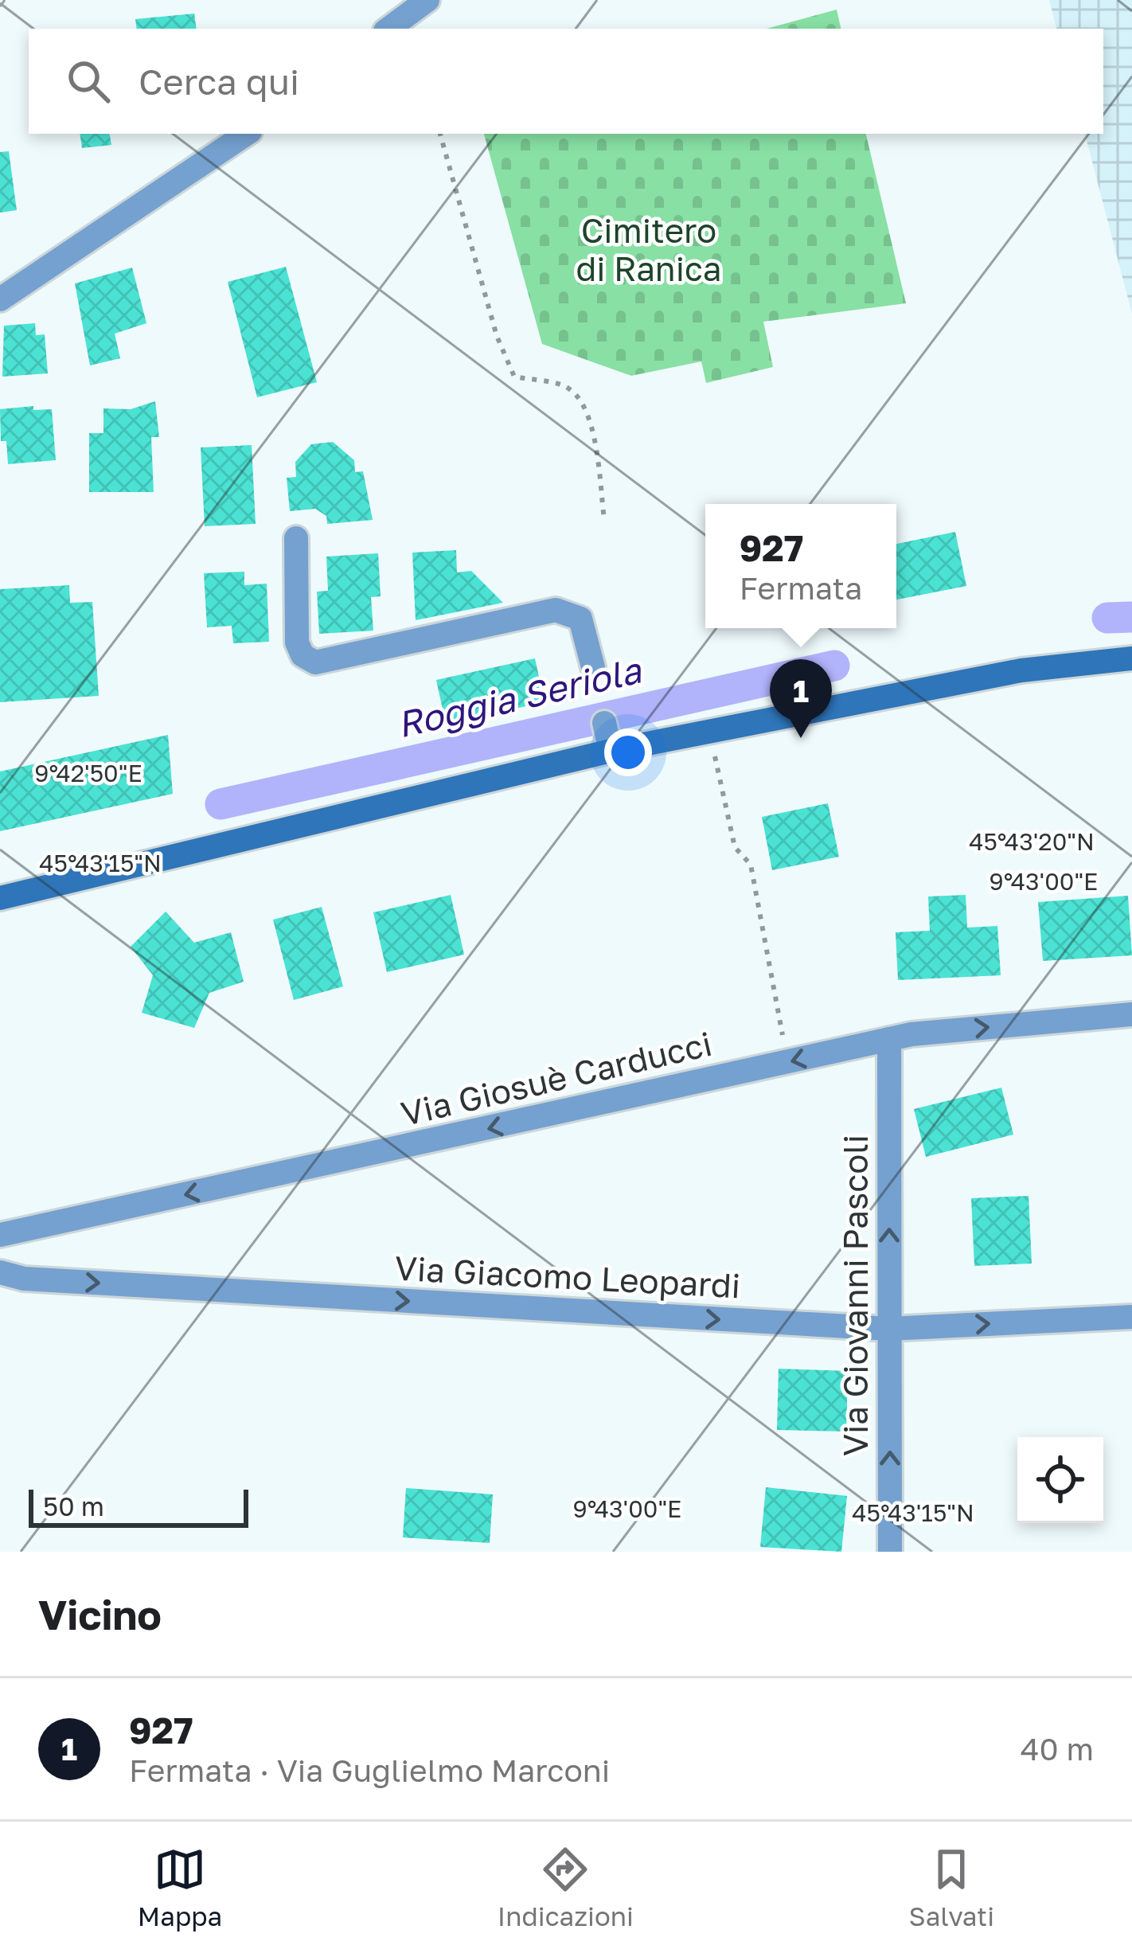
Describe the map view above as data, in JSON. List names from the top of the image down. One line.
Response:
{"streets":{"street":["Via Giosuè Carducci","Via Giacomo Leopardi","Via Giovanni Pascoli"]},"crossings":[["Via Giosuè Carducci","Via Giovanni Pascoli"],["Via Giacomo Leopardi","Via Giovanni Pascoli"]],"one_way":["Via Giacomo Leopardi","Via Giovanni Pascoli"],"water":["Roggia Seriola"],"parks":["Cimitero di Ranica"],"scale_bar":"50 m","page":{"search":"Cerca qui","popup":["927","Fermata"],"pins":"1","scale":"50 m","heading":"Vicino","list":[{"mark":"1","name":"927","note":"Fermata · Via Guglielmo Marconi","value":"40 m"}],"nav":["Mappa","Indicazioni","Salvati"]},"coordinates":["9°42'50\"E","45°43'20\"N","45°43'15\"N","9°43'00\"E"]}
